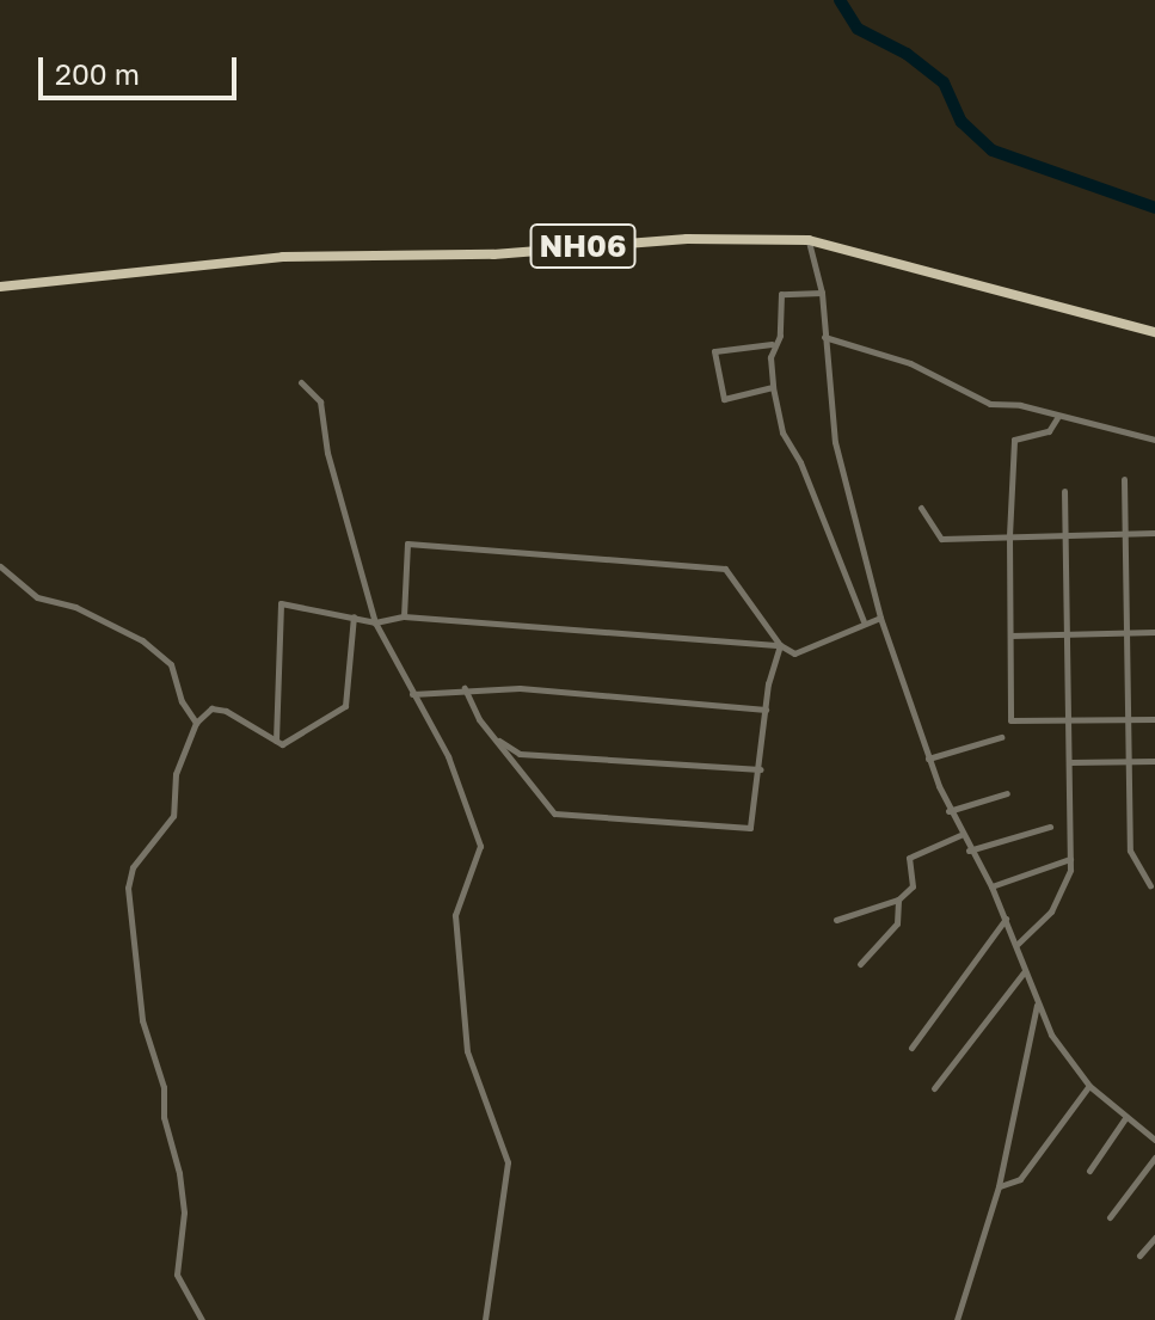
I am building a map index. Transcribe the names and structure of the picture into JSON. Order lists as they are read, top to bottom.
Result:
{
  "streets": {
    "main road": ["NH06"]
  },
  "scale_bar": "200 m"
}
